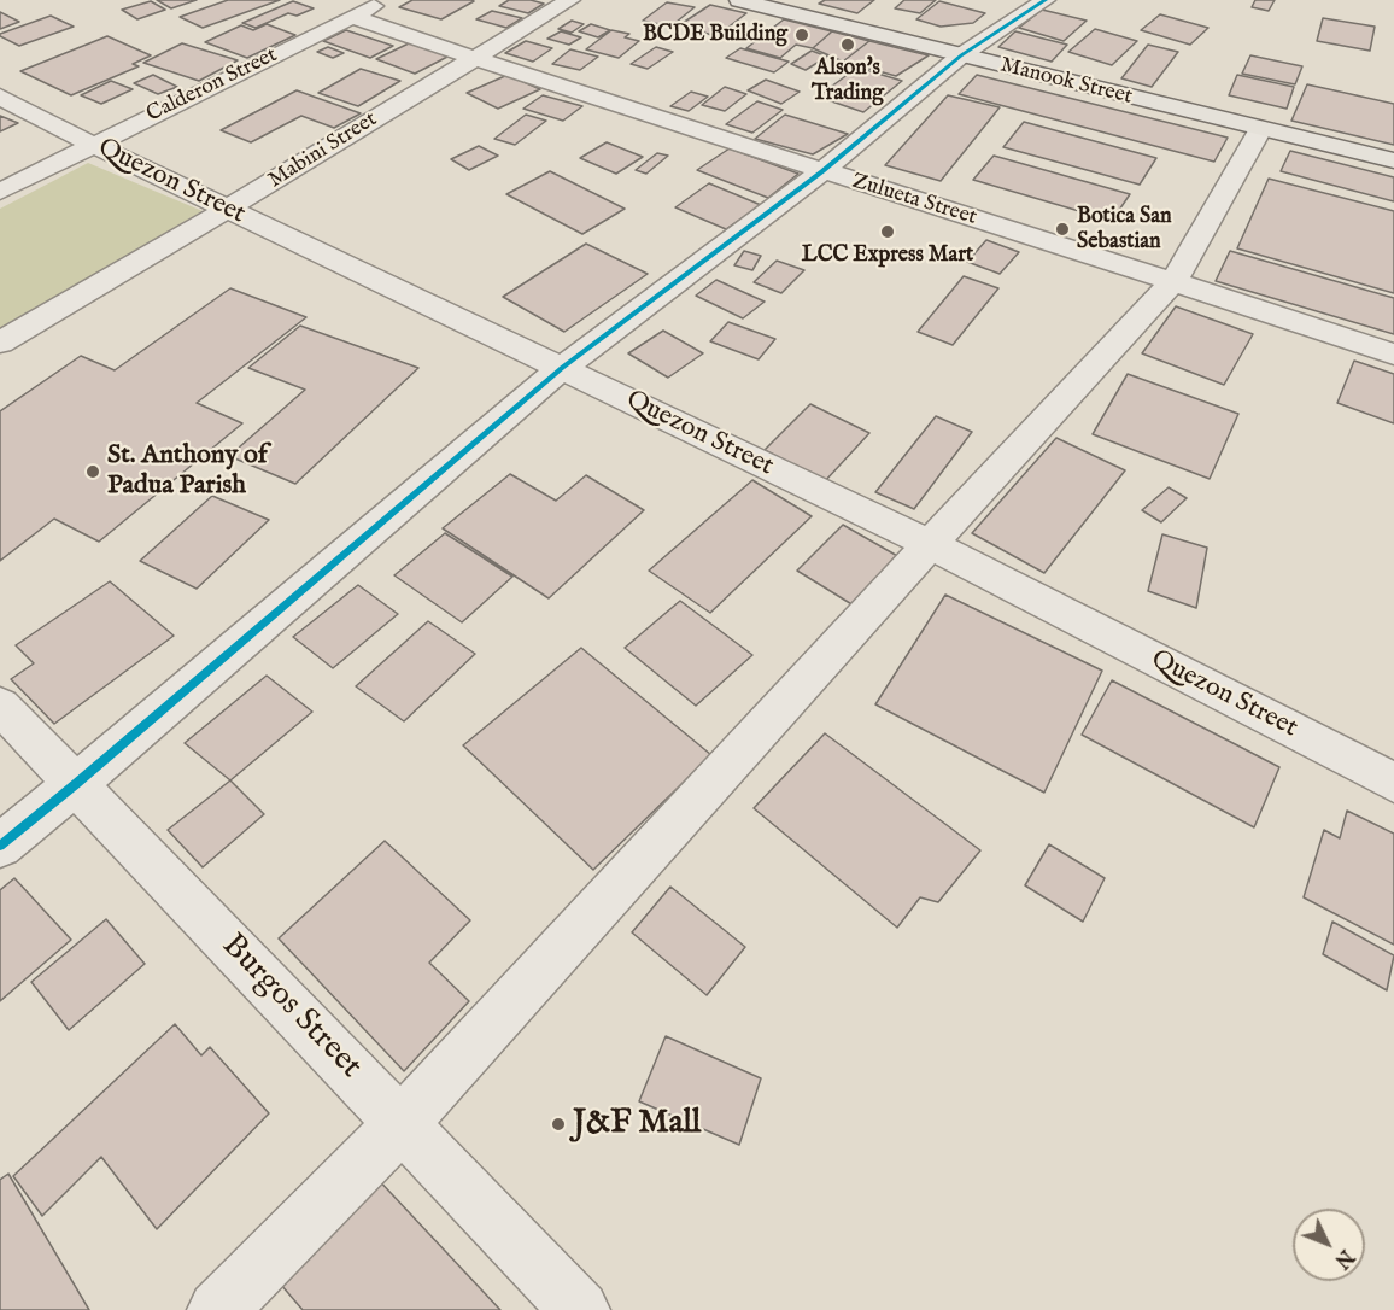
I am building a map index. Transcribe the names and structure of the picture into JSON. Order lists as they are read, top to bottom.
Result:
{
  "streets": {
    "main road": ["Manook Street"],
    "street": [
      "Calderon Street",
      "Mabini Street",
      "Quezon Street",
      "Zulueta Street",
      "Burgos Street"
    ]
  },
  "crossings": [
    ["Calderon Street", "Quezon Street"],
    ["Calderon Street", "Zulueta Street"],
    ["Mabini Street", "Quezon Street"],
    ["Mabini Street", "Zulueta Street"]
  ],
  "places": [
    "BCDE Building",
    "Alson's Trading",
    "Botica San Sebastian",
    "LCC Express Mart",
    "St. Anthony of Padua Parish",
    "J&F Mall"
  ],
  "north": "bottom right"
}
